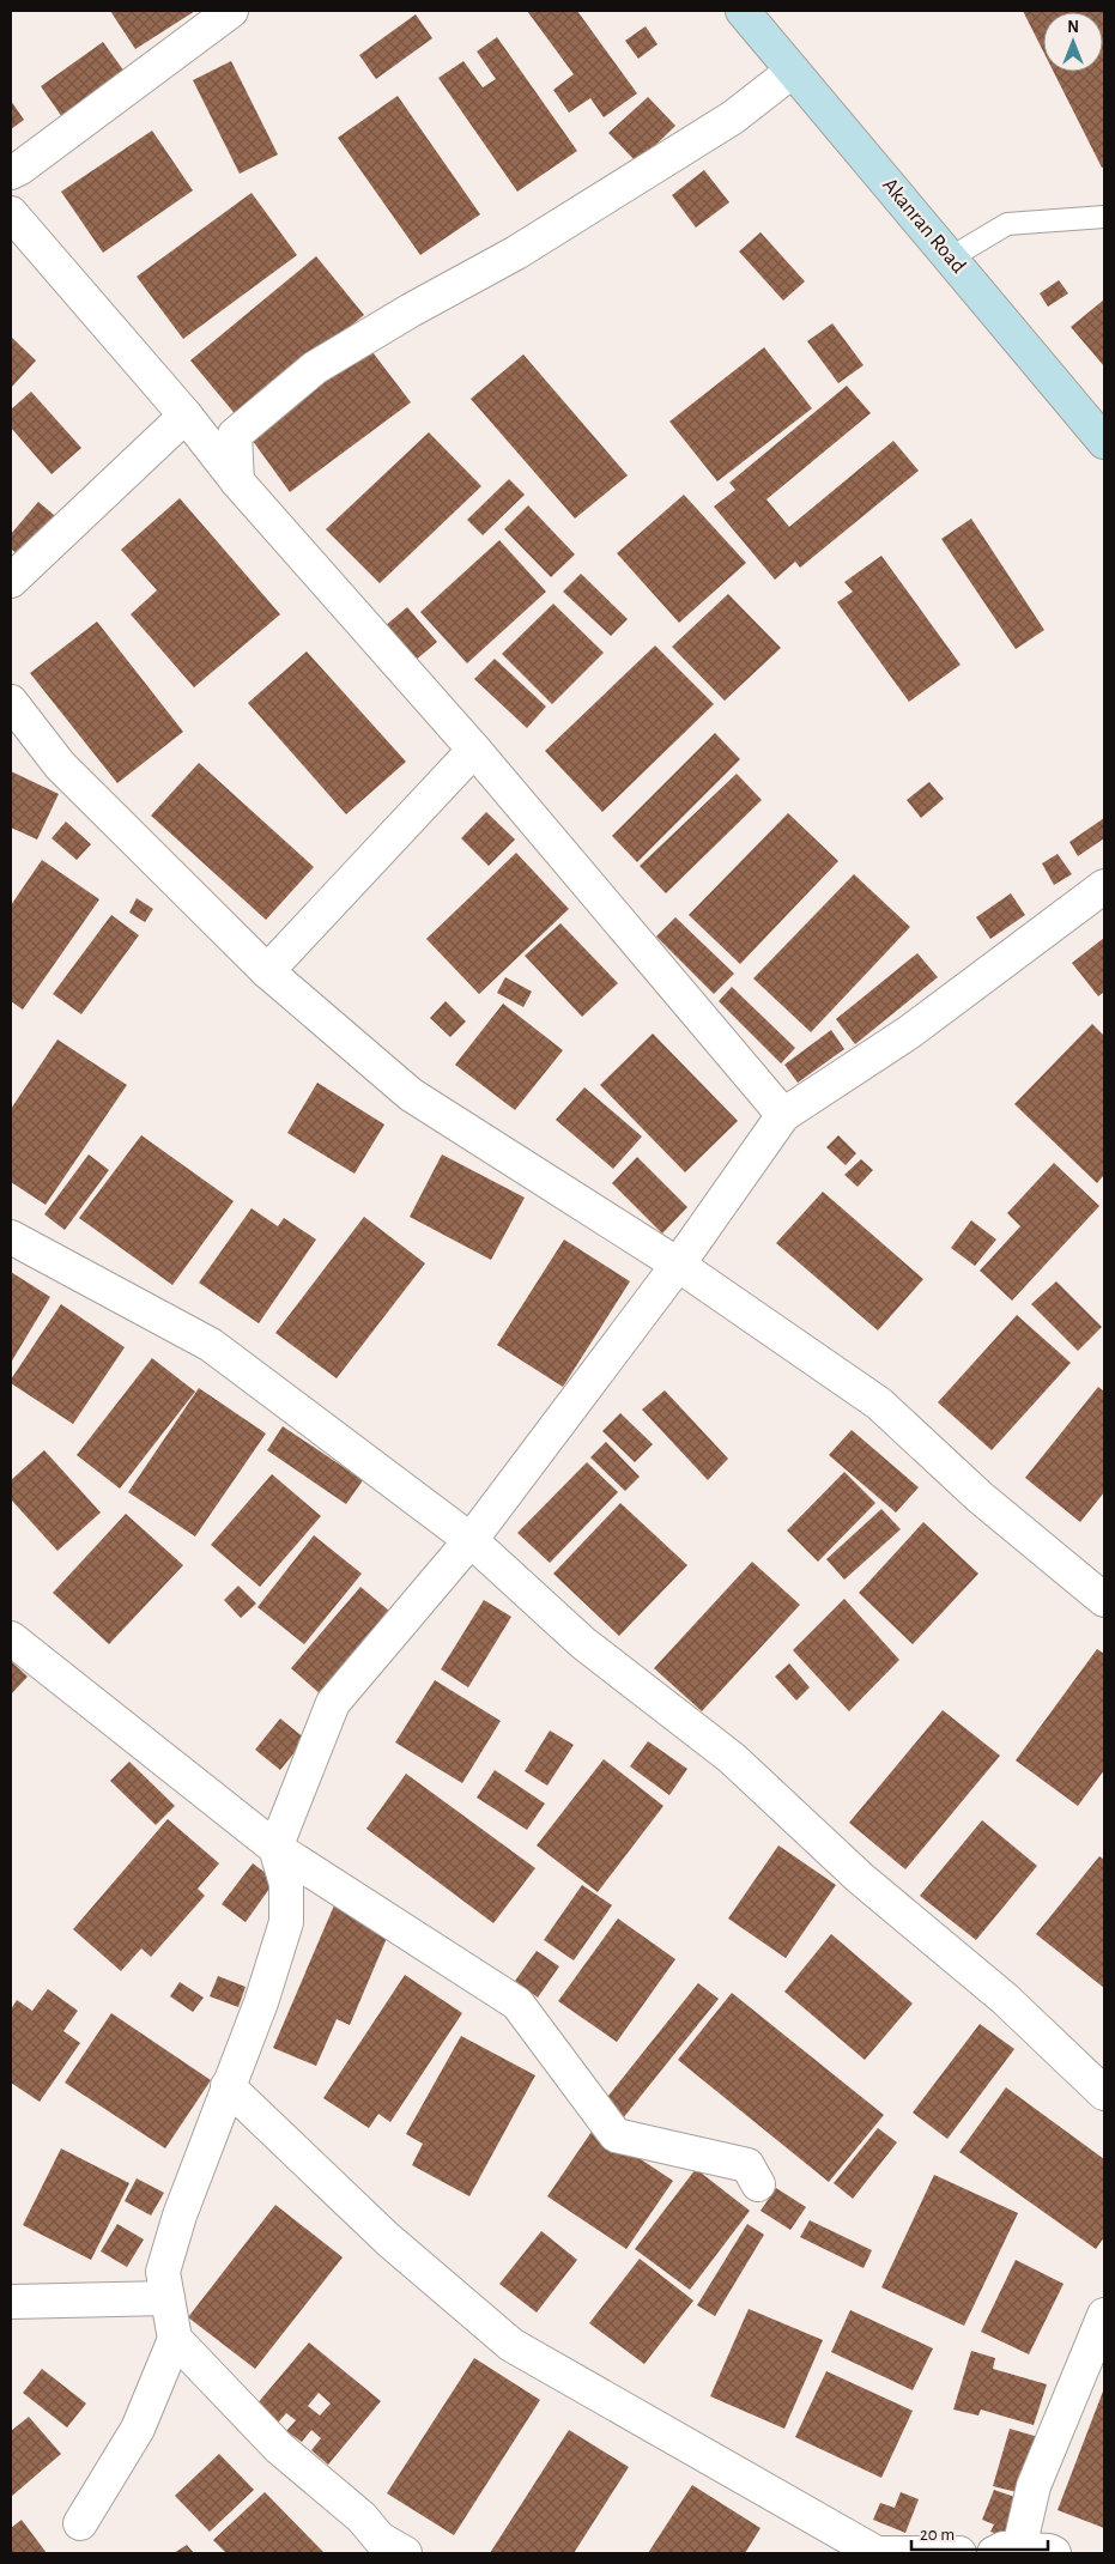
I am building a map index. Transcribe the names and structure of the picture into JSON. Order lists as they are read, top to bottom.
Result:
{
  "streets": {
    "main road": ["Akanran Road"]
  },
  "scale_bar": "20 m",
  "north": "top"
}
